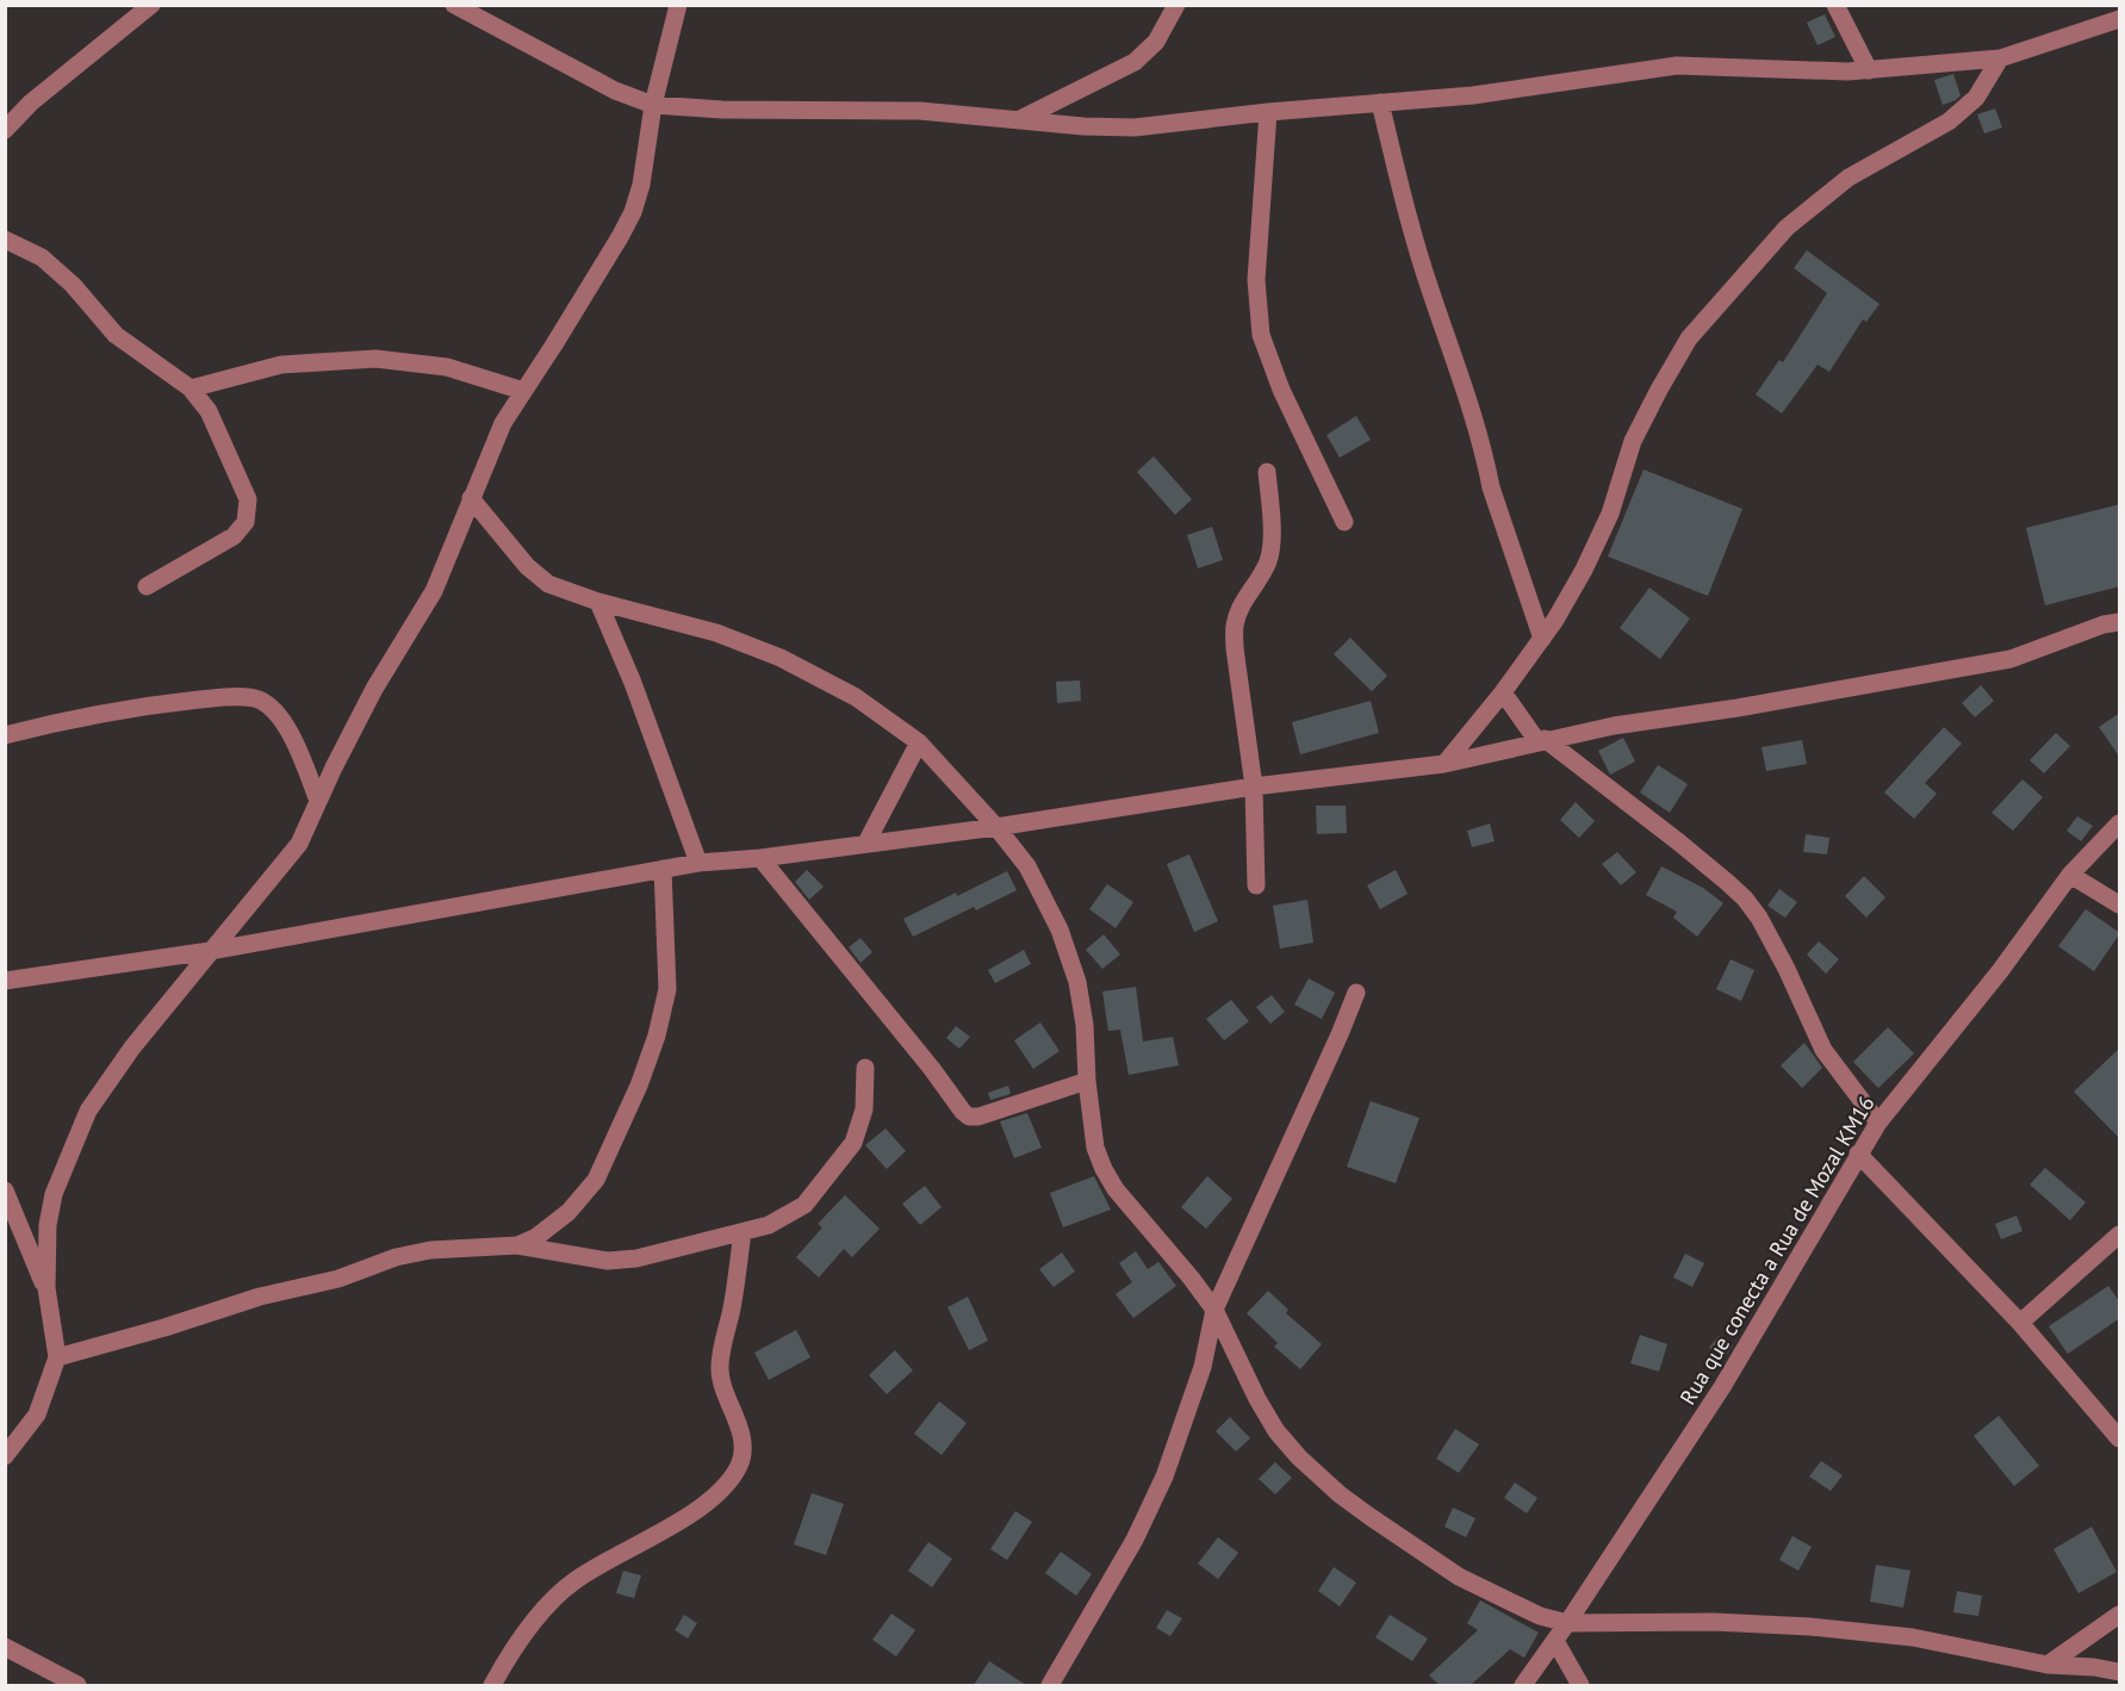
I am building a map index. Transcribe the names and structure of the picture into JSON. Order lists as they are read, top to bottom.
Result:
{
  "streets": {
    "street": ["Rua que conecta a Rua de Mozal KM16"]
  }
}
